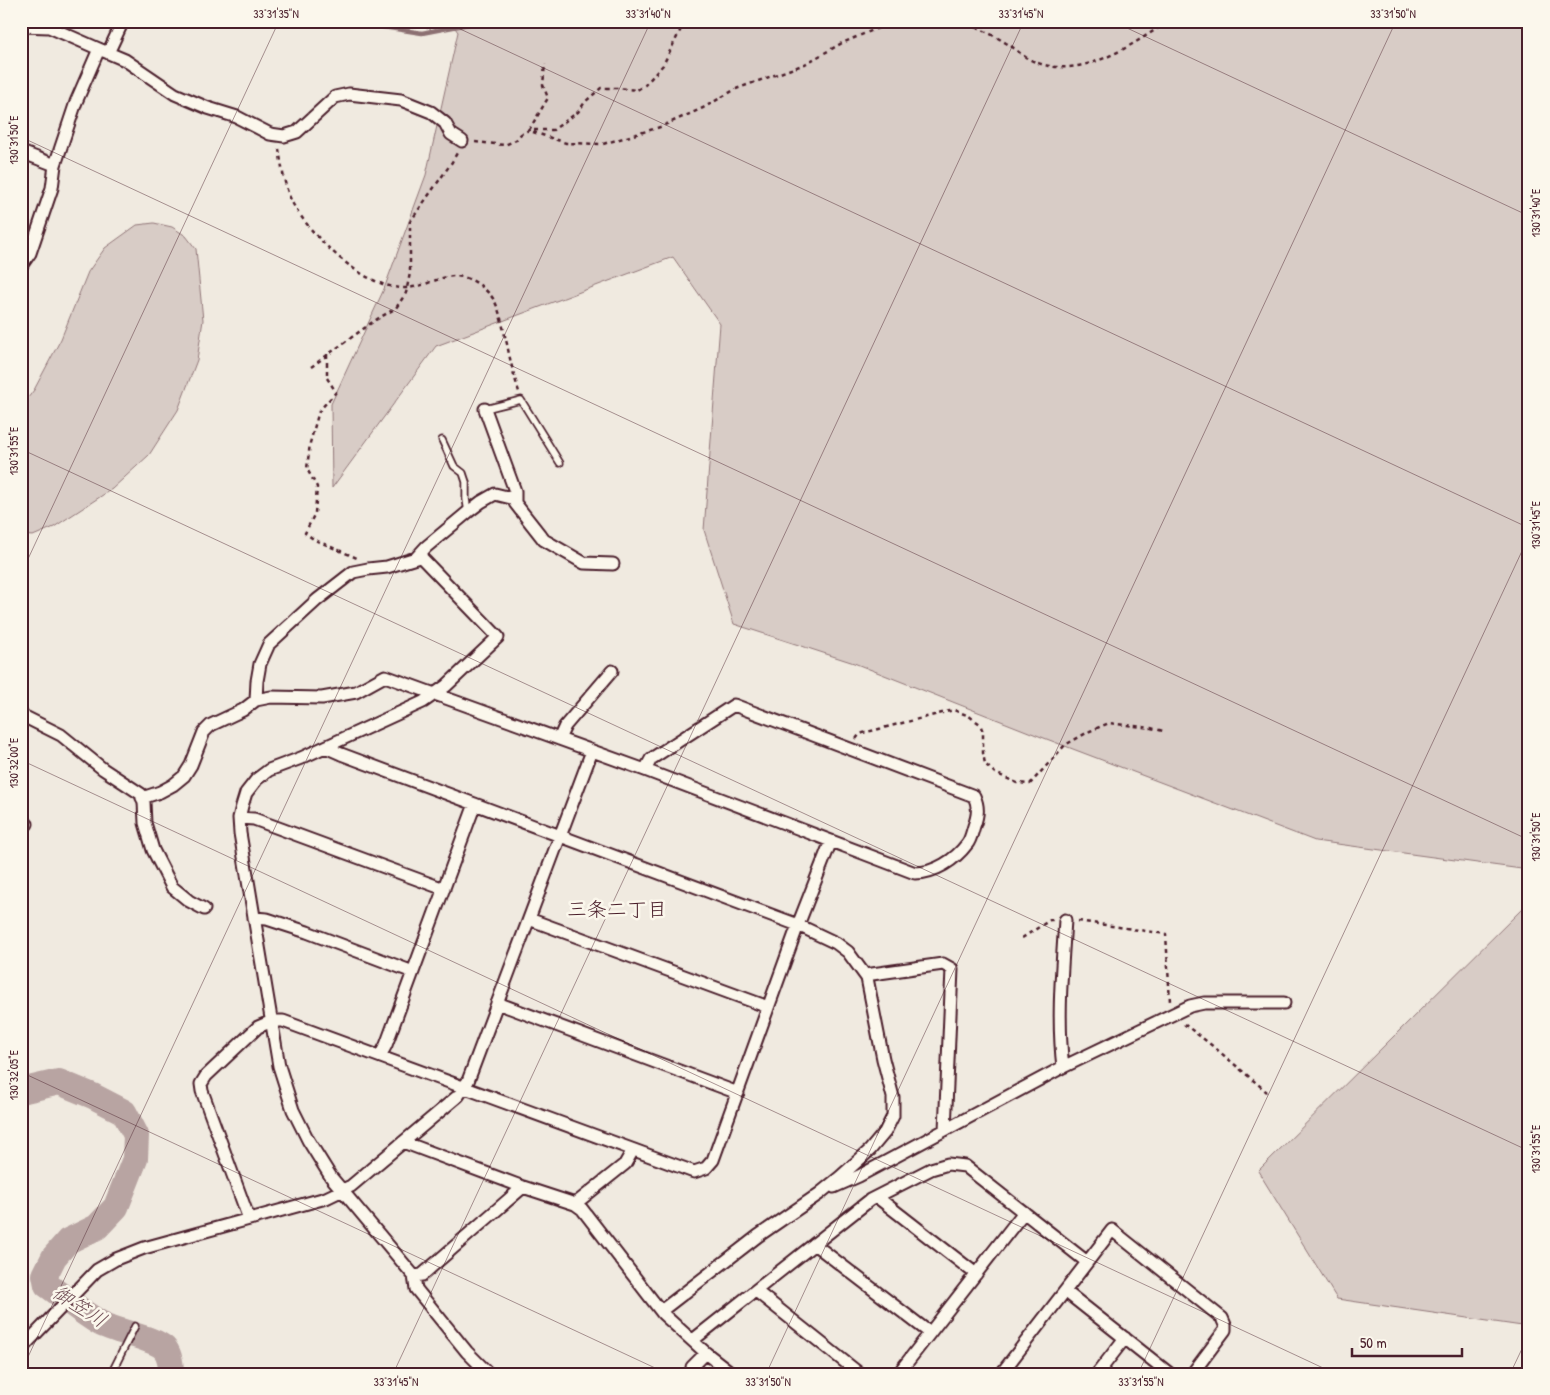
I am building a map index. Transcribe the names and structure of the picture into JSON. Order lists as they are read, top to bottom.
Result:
{
  "districts": ["三条二丁目"],
  "water": ["御笠川"],
  "scale_bar": "50 m",
  "coordinates": [
    "33°31'35\"N",
    "33°31'40\"N",
    "33°31'45\"N",
    "33°31'50\"N",
    "130°31'50\"E",
    "130°31'40\"E",
    "130°31'55\"E",
    "130°31'45\"E",
    "130°32'00\"E",
    "130°32'05\"E",
    "33°31'55\"N"
  ]
}
